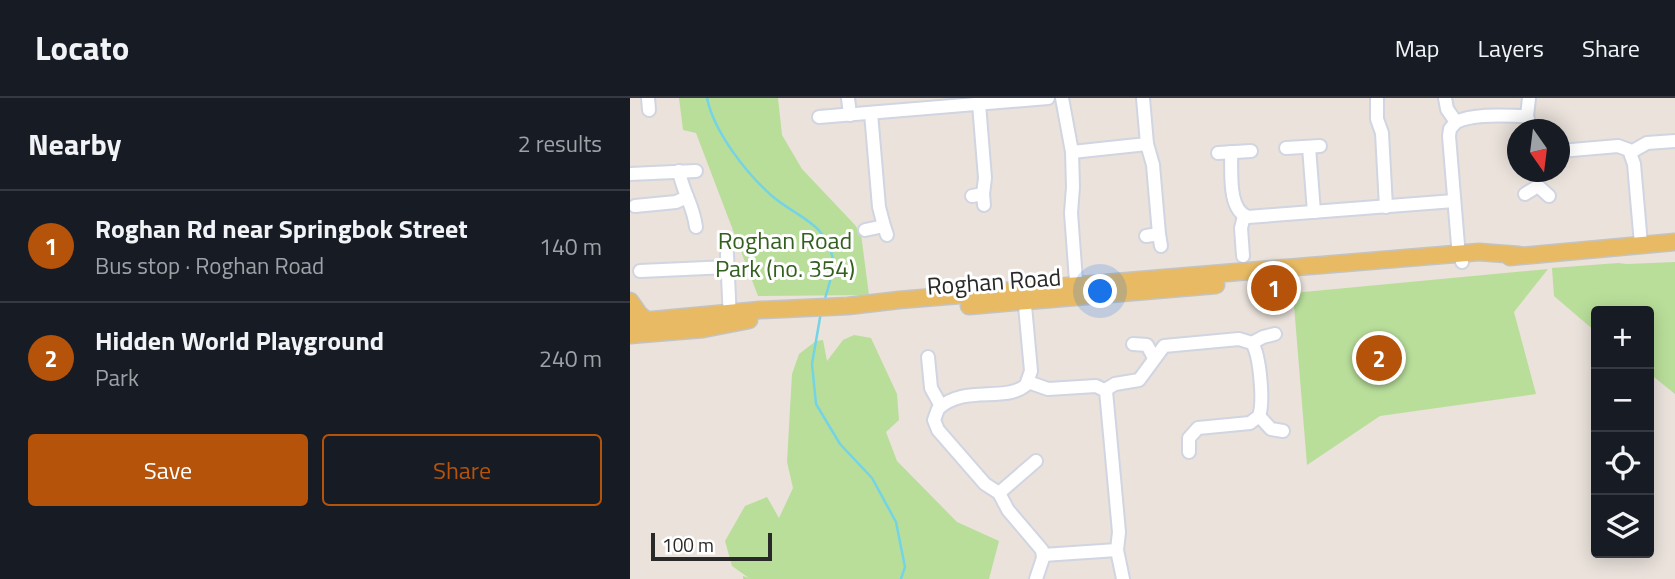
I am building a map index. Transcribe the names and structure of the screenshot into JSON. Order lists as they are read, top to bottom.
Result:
{
  "streets": {
    "main road": ["Roghan Road"]
  },
  "parks": ["Roghan Road Park (no. 354)"],
  "scale_bar": "100 m",
  "north": "bottom",
  "page": {
    "header": "Locato",
    "nav": ["Map", "Layers", "Share"],
    "heading": ["Nearby", "2 results"],
    "list": [
      {
        "mark": "1",
        "name": "Roghan Rd near Springbok Street",
        "note": "Bus stop · Roghan Road",
        "value": "140 m"
      },
      {
        "mark": "2",
        "name": "Hidden World Playground",
        "note": "Park",
        "value": "240 m"
      }
    ],
    "pins": ["1", "2"],
    "map_buttons": ["+", "−"],
    "buttons": ["Save", "Share"],
    "scale": "100 m"
  }
}
